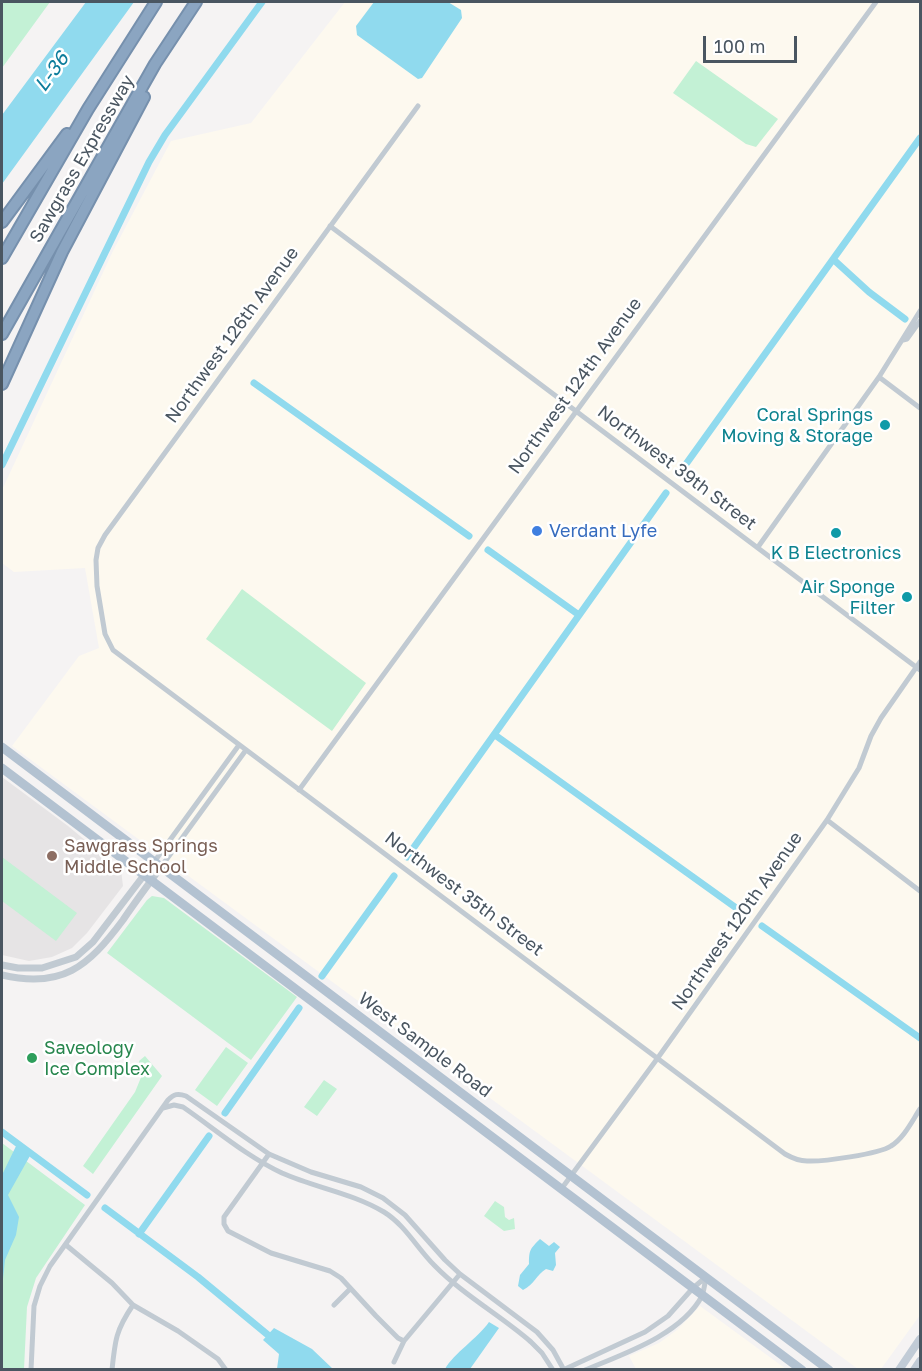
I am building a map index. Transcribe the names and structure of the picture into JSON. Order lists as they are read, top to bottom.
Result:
{
  "streets": {
    "highway": ["Sawgrass Expressway"],
    "main road": ["West Sample Road"],
    "street": [
      "Northwest 126th Avenue",
      "Northwest 124th Avenue",
      "Northwest 39th Street",
      "Northwest 35th Street",
      "Northwest 120th Avenue"
    ]
  },
  "crossings": [
    ["Northwest 126th Avenue", "Northwest 39th Street"],
    ["Northwest 126th Avenue", "Northwest 35th Street"],
    ["Northwest 124th Avenue", "Northwest 39th Street"],
    ["Northwest 124th Avenue", "Northwest 35th Street"],
    ["Northwest 39th Street", "Northwest 120th Avenue"],
    ["Northwest 35th Street", "Northwest 120th Avenue"],
    ["Northwest 120th Avenue", "West Sample Road"]
  ],
  "water": ["L-36"],
  "places": [
    "Coral Springs Moving & Storage",
    "Verdant Lyfe",
    "K B Electronics",
    "Air Sponge Filter",
    "Sawgrass Springs Middle School",
    "Saveology Ice Complex"
  ],
  "scale_bar": "100 m"
}
